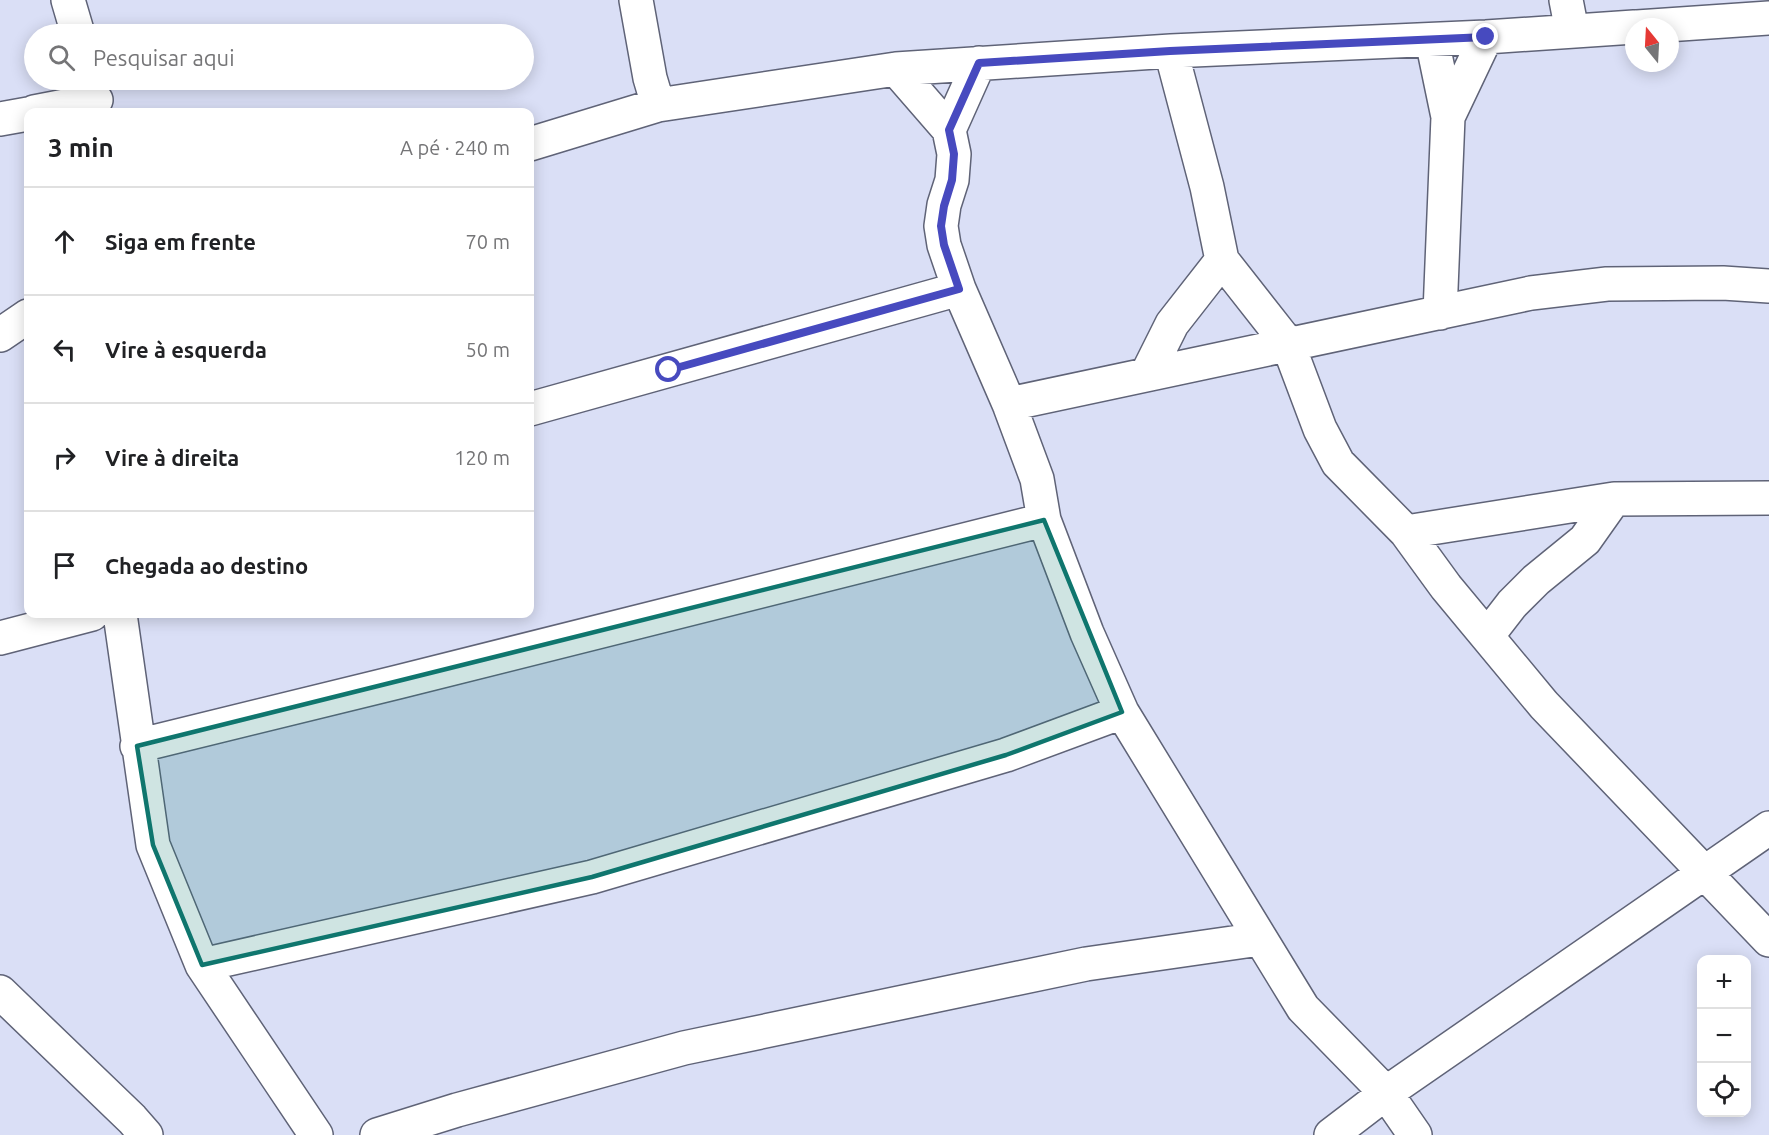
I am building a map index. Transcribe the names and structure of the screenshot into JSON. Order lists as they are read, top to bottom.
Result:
{
  "north": "top",
  "page": {
    "search": "Pesquisar aqui",
    "heading": ["3 min", "A pé · 240 m"],
    "list": [
      ["Siga em frente", "70 m"],
      ["Vire à esquerda", "50 m"],
      ["Vire à direita", "120 m"],
      "Chegada ao destino"
    ],
    "map_buttons": ["+", "−"]
  }
}
